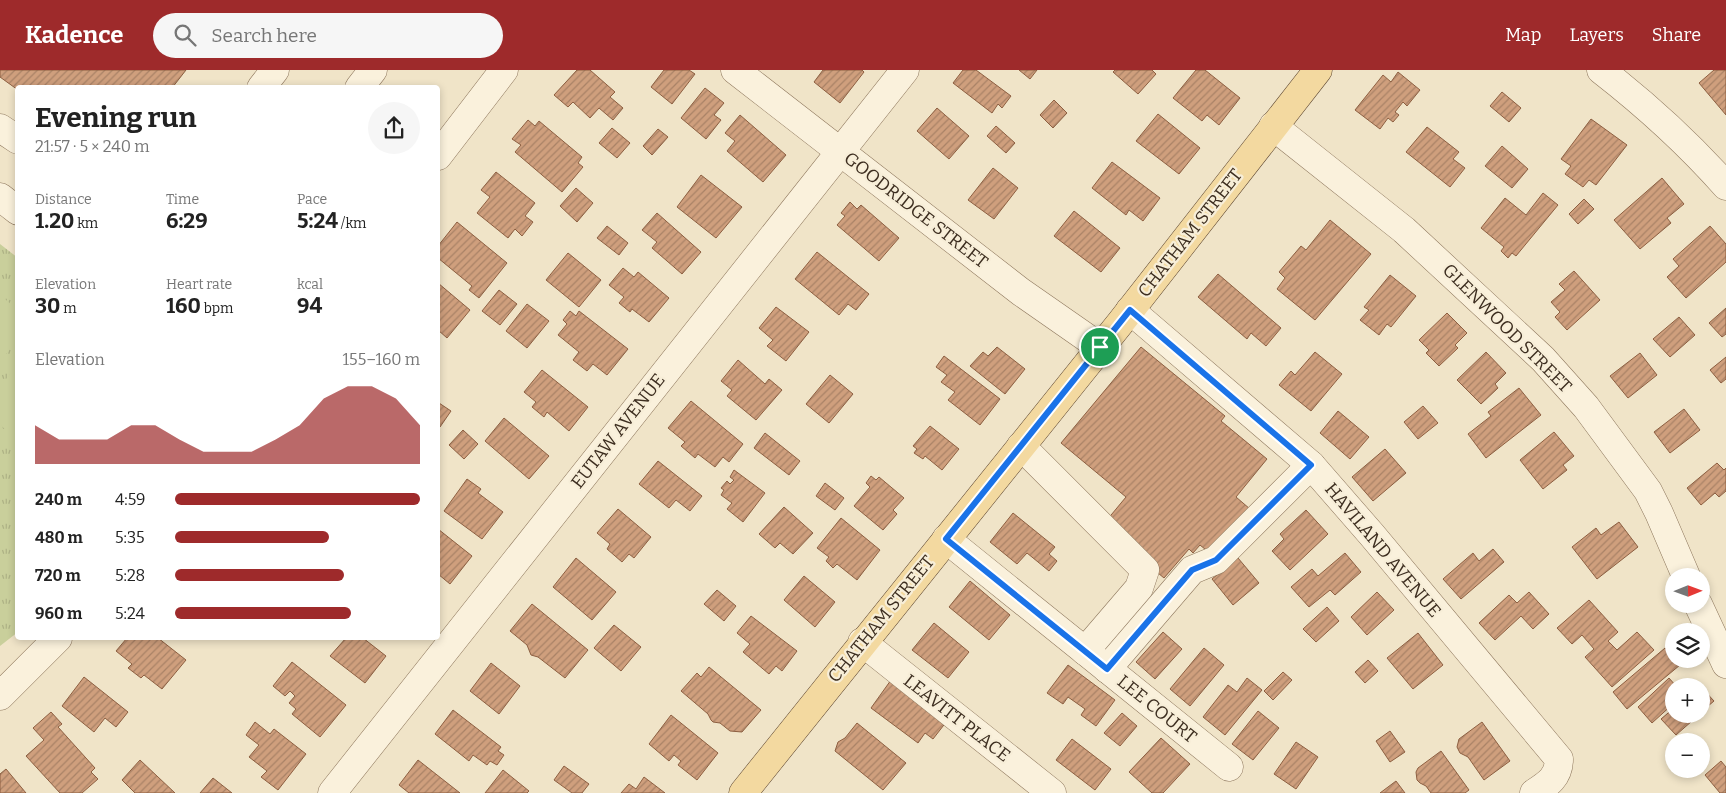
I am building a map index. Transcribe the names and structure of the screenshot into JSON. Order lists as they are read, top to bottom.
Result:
{
  "streets": {
    "main road": ["CHATHAM STREET"],
    "street": [
      "GOODRIDGE STREET",
      "GLENWOOD STREET",
      "EUTAW AVENUE",
      "HAVILAND AVENUE",
      "LEE COURT",
      "LEAVITT PLACE"
    ]
  },
  "crossings": [
    ["GOODRIDGE STREET", "CHATHAM STREET"],
    ["GOODRIDGE STREET", "EUTAW AVENUE"],
    ["CHATHAM STREET", "GLENWOOD STREET"],
    ["CHATHAM STREET", "HAVILAND AVENUE"],
    ["CHATHAM STREET", "LEE COURT"],
    ["CHATHAM STREET", "LEAVITT PLACE"]
  ],
  "north": "right",
  "page": {
    "header": "Kadence",
    "search": "Search here",
    "nav": ["Map", "Layers", "Share"],
    "heading": ["Evening run", "21:57 · 5 × 240 m"],
    "stats": [
      ["Distance", "1.20 km"],
      ["Time", "6:29"],
      ["Pace", "5:24 /km"],
      ["Elevation", "30 m"],
      ["Heart rate", "160 bpm"],
      ["kcal", "94"]
    ],
    "chart": ["Elevation", "155–160 m"],
    "list": [
      {
        "name": "240 m",
        "note": "4:59"
      },
      {
        "name": "480 m",
        "note": "5:35"
      },
      {
        "name": "720 m",
        "note": "5:28"
      },
      {
        "name": "960 m",
        "note": "5:24"
      }
    ],
    "map_buttons": ["+", "−"]
  }
}
